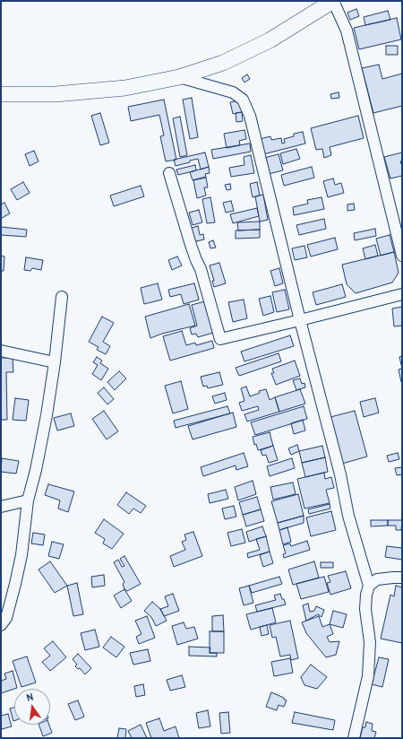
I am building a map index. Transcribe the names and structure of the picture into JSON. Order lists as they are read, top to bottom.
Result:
{
  "north": "top"
}
